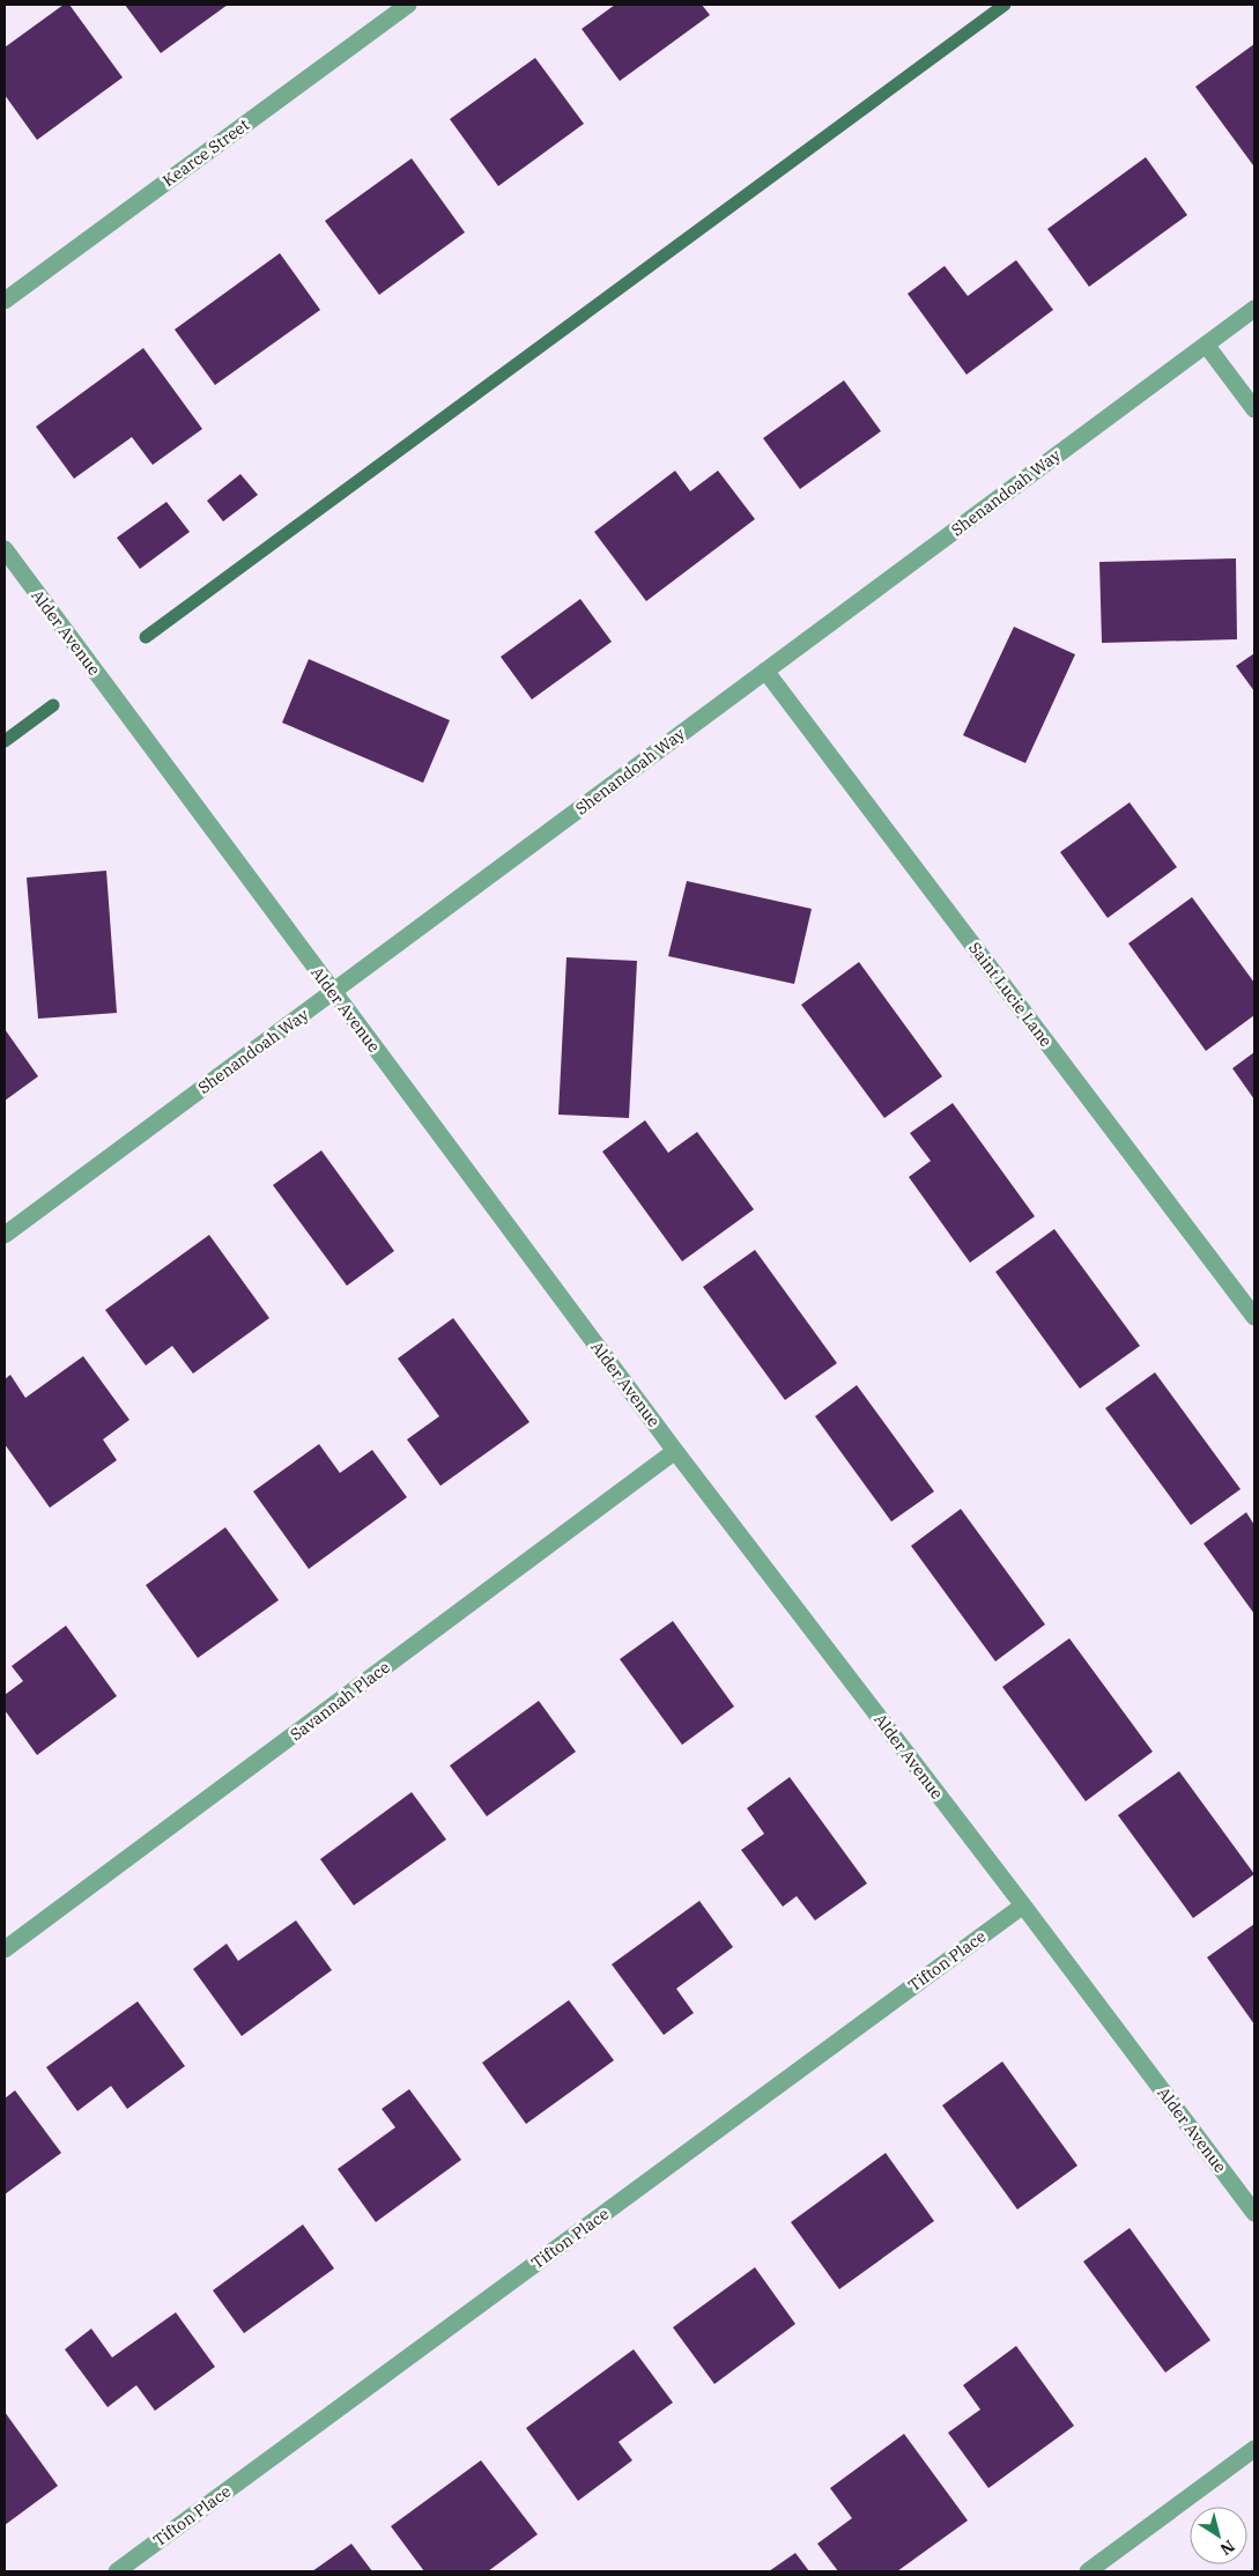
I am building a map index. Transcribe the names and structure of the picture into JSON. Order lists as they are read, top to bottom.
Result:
{
  "streets": {
    "street": [
      "Kearce Street",
      "Shenandoah Way",
      "Alder Avenue",
      "Saint Lucie Lane",
      "Savannah Place",
      "Tifton Place"
    ]
  },
  "crossings": [
    ["Shenandoah Way", "Alder Avenue"],
    ["Shenandoah Way", "Saint Lucie Lane"],
    ["Alder Avenue", "Savannah Place"],
    ["Alder Avenue", "Tifton Place"]
  ],
  "north": "bottom right"
}
